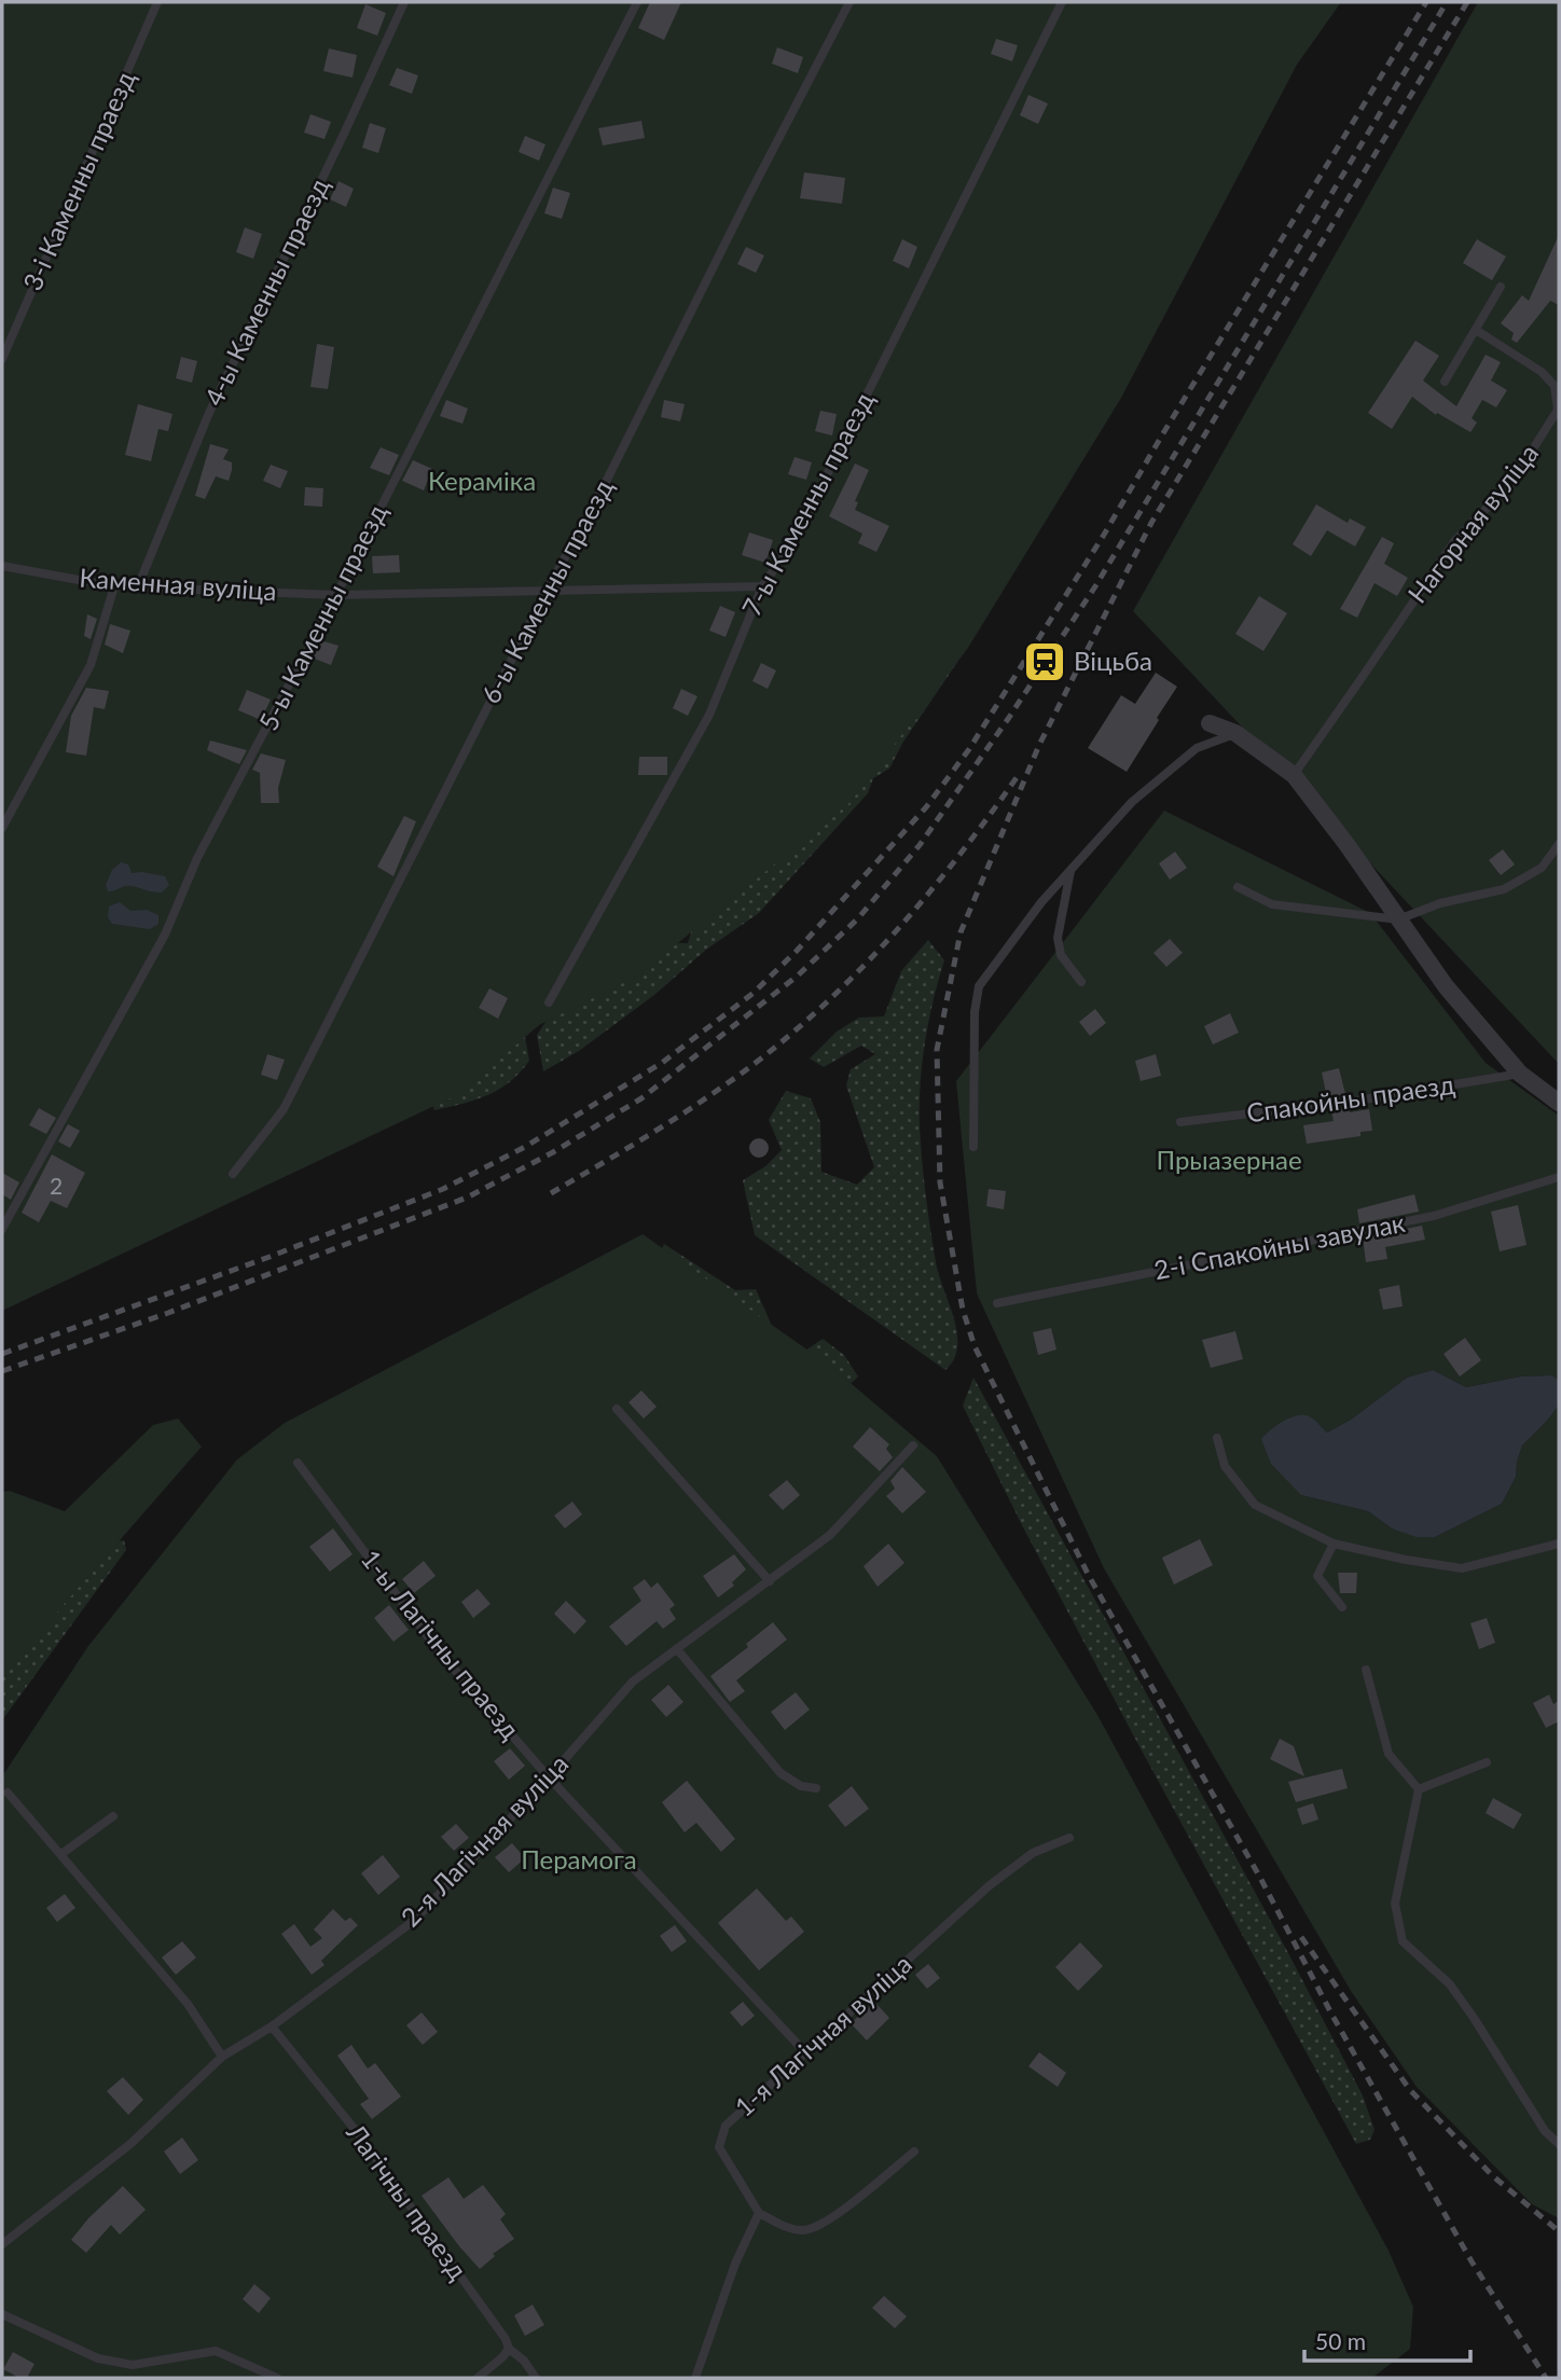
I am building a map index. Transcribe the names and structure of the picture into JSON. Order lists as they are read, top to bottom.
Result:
{
  "streets": {
    "lane": [
      "3-і Каменны праезд",
      "4-ы Каменны праезд",
      "7-ы Каменны праезд",
      "Нагорная вуліца",
      "Каменная вуліца",
      "6-ы Каменны праезд",
      "5-ы Каменны праезд",
      "Спакойны праезд",
      "2-і Спакойны завулак",
      "1-ы Лагічны праезд",
      "2-я Лагічная вуліца",
      "1-я Лагічная вуліца",
      "Лагічны праезд"
    ]
  },
  "crossings": [
    ["4-ы Каменны праезд", "Каменная вуліца"],
    ["7-ы Каменны праезд", "Каменная вуліца"],
    ["Каменная вуліца", "6-ы Каменны праезд"],
    ["Каменная вуліца", "5-ы Каменны праезд"],
    ["1-ы Лагічны праезд", "2-я Лагічная вуліца"],
    ["1-ы Лагічны праезд", "1-я Лагічная вуліца"],
    ["2-я Лагічная вуліца", "Лагічны праезд"]
  ],
  "parks": ["Кераміка", "Прыазернае", "Перамога"],
  "places": {
    "station": ["Віцьба"]
  },
  "house_numbers": ["2"],
  "scale_bar": "50 m"
}
